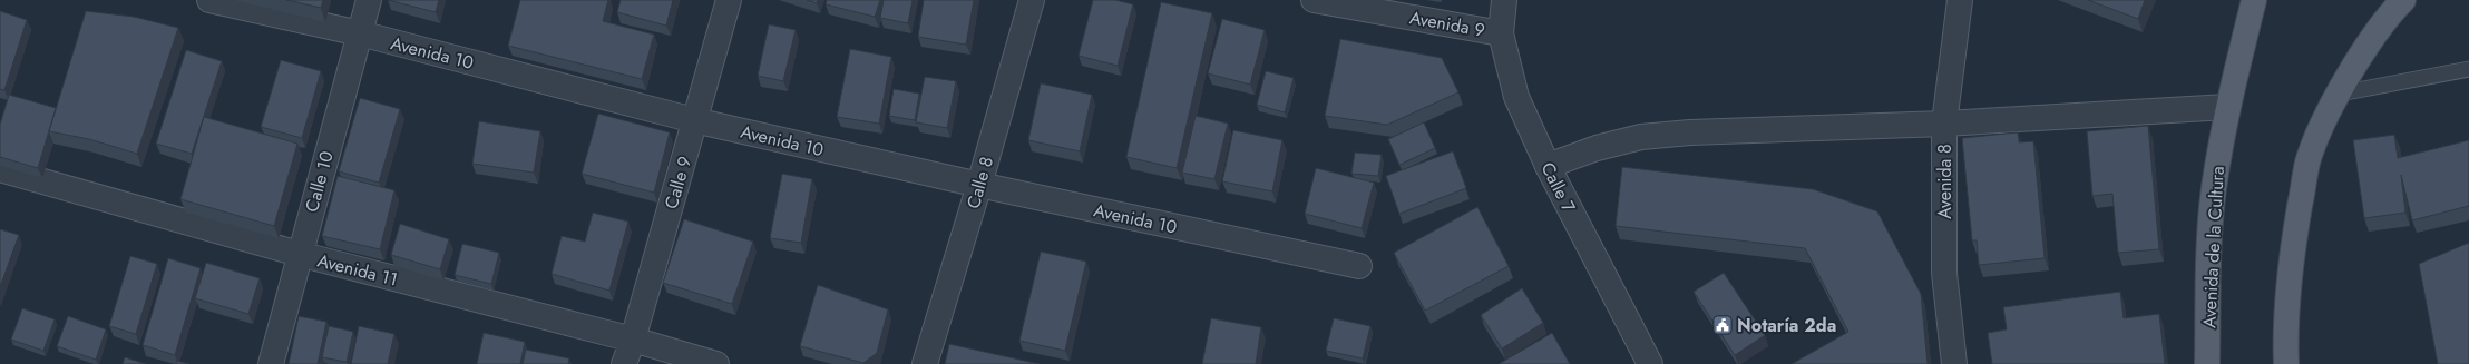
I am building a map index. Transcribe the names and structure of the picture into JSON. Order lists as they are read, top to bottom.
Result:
{
  "streets": {
    "main road": ["Avenida de la Cultura"],
    "street": [
      "Avenida 9",
      "Avenida 10",
      "Calle 10",
      "Avenida 8",
      "Calle 9",
      "Calle 8",
      "Calle 7",
      "Avenida 11"
    ]
  },
  "crossings": [
    ["Avenida 9", "Calle 7"],
    ["Avenida 10", "Calle 10"],
    ["Avenida 10", "Calle 9"],
    ["Avenida 10", "Calle 8"],
    ["Calle 10", "Avenida 11"],
    ["Calle 9", "Avenida 11"]
  ],
  "places": {
    "public building": ["Notaría 2da"]
  }
}
